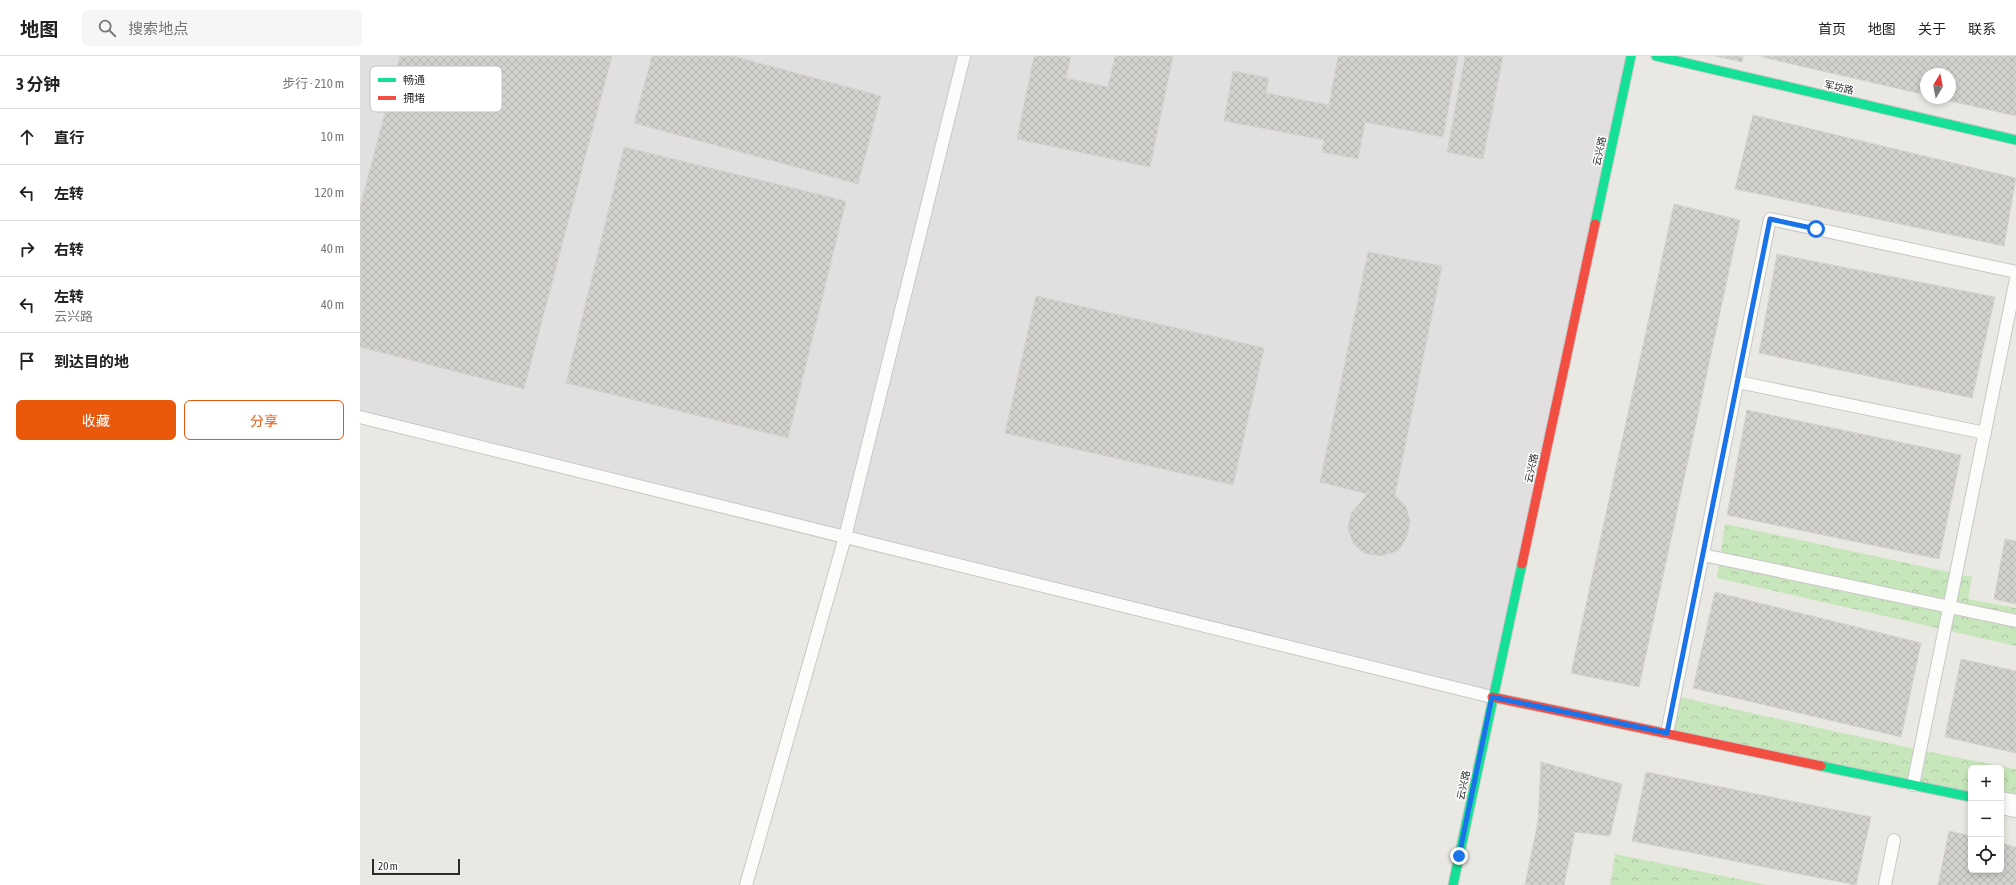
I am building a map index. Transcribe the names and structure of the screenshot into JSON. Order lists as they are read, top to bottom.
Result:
{
  "streets": {
    "street": ["军坊路", "云兴路"]
  },
  "legend": ["畅通", "拥堵"],
  "scale_bar": "20 m",
  "north": "top",
  "page": {
    "header": "地图",
    "search": "搜索地点",
    "nav": [
      "首页",
      "地图",
      "关于",
      "联系"
    ],
    "heading": ["3 分钟", "步行 · 210 m"],
    "list": [
      ["直行", "10 m"],
      ["左转", "120 m"],
      ["右转", "40 m"],
      ["左转", "云兴路", "40 m"],
      "到达目的地"
    ],
    "buttons": ["收藏", "分享"],
    "map_buttons": ["+", "−"],
    "scale": "20 m"
  }
}
